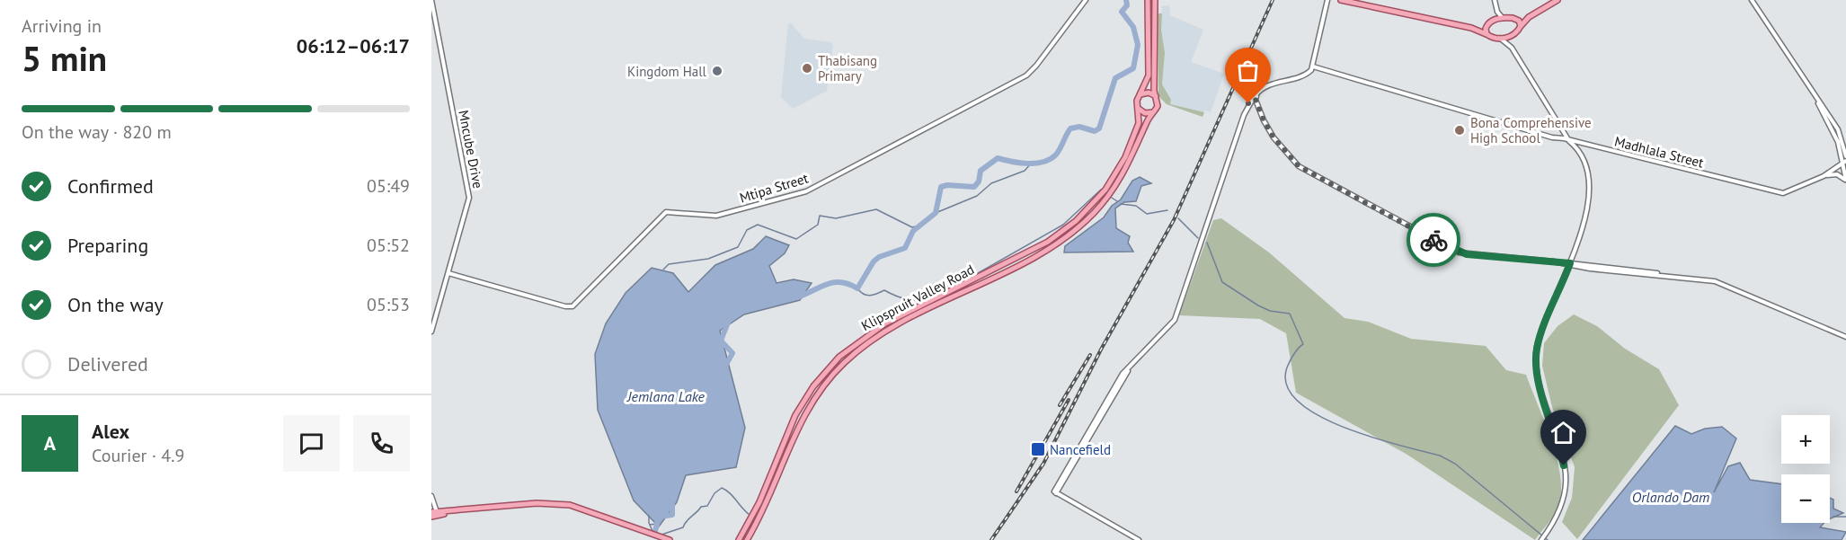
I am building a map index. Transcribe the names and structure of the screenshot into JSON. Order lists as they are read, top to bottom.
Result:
{
  "streets": {
    "main road": ["Klipspruit Valley Road"],
    "street": ["Mncube Drive", "Madhlala Street", "Mtipa Street"]
  },
  "crossings": [
    ["Mncube Drive", "Mtipa Street"]
  ],
  "water": ["Jemlana Lake", "Orlando Dam"],
  "places": {
    "other": ["Thabisang Primary", "Kingdom Hall", "Bona Comprehensive High School"],
    "transit": ["Nancefield"]
  },
  "page": {
    "heading": ["5 min", "Arriving in", "06:12–06:17"],
    "panel": ["Alex", "Courier · 4.9"],
    "bar": "On the way · 820 m",
    "list": [
      ["Confirmed", "05:49"],
      ["Preparing", "05:52"],
      ["On the way", "05:53"],
      "Delivered"
    ],
    "round": "A",
    "map_buttons": ["+", "−"]
  }
}
